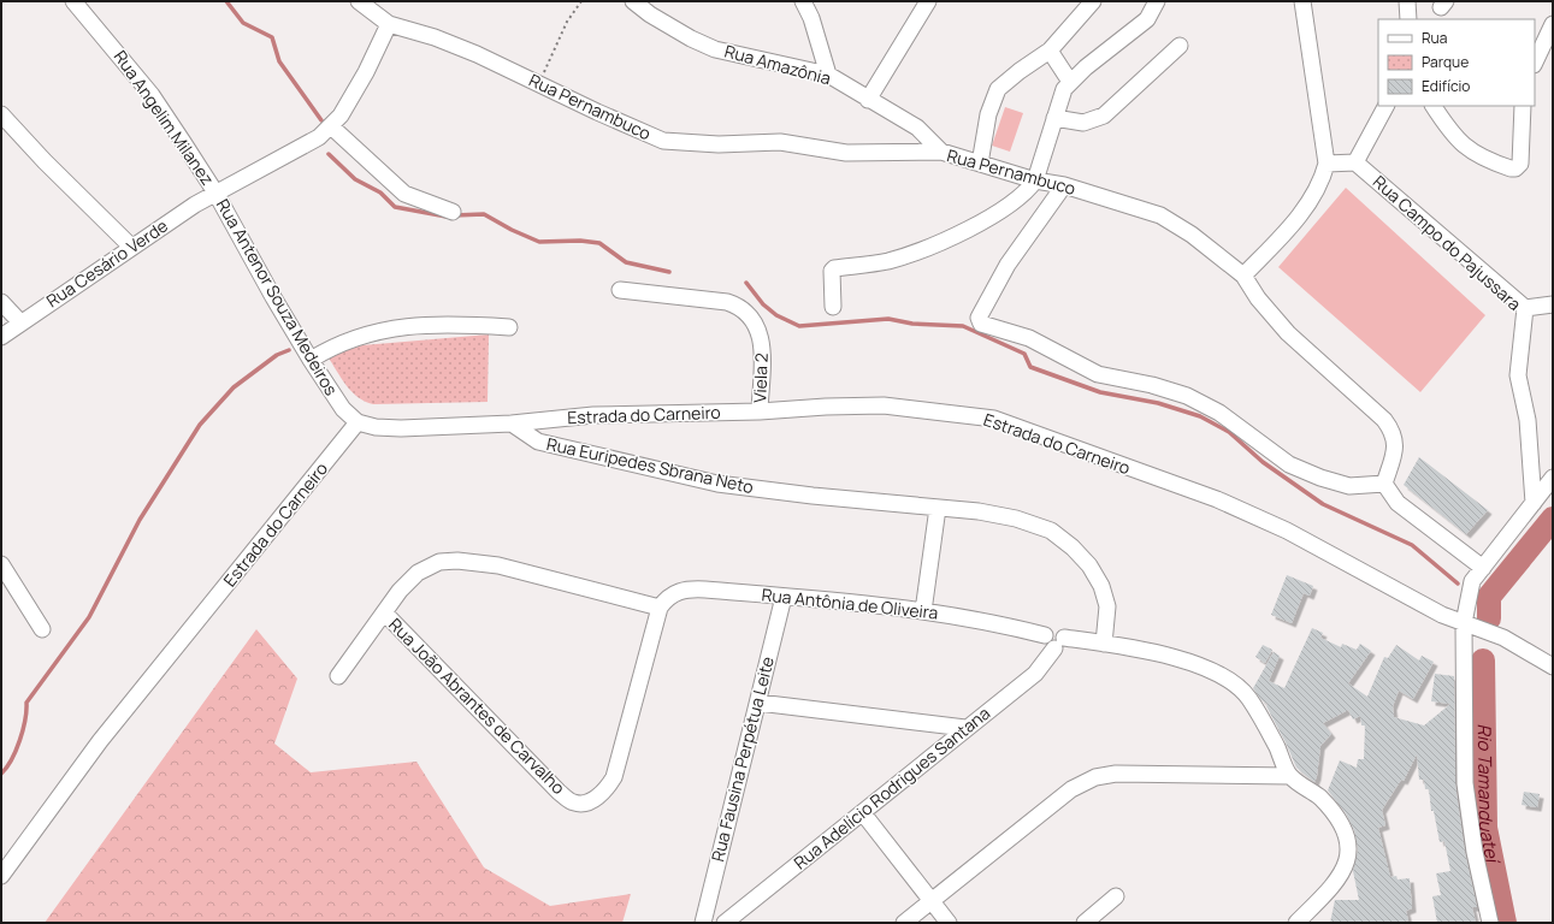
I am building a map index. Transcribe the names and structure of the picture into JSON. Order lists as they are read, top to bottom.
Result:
{
  "streets": {
    "street": [
      "Rua Amazônia",
      "Rua Pernambuco",
      "Rua Angelim Milanez",
      "Rua Campo do Pajussara",
      "Rua Cesário Verde",
      "Rua Antenor Souza Medeiros",
      "Viela 2",
      "Estrada do Carneiro",
      "Rua Euripedes Sbrana Neto",
      "Rua Antônia de Oliveira",
      "Rua João Abrantes de Carvalho",
      "Rua Fausina Perpétua Leite",
      "Rua Adelício Rodrigues Santana"
    ]
  },
  "crossings": [
    ["Rua Amazônia", "Rua Pernambuco"],
    ["Rua Pernambuco", "Rua Cesário Verde"],
    ["Rua Angelim Milanez", "Rua Cesário Verde"],
    ["Rua Angelim Milanez", "Rua Antenor Souza Medeiros"],
    ["Rua Cesário Verde", "Rua Antenor Souza Medeiros"],
    ["Rua Antenor Souza Medeiros", "Estrada do Carneiro"],
    ["Viela 2", "Estrada do Carneiro"],
    ["Estrada do Carneiro", "Rua Euripedes Sbrana Neto"],
    ["Rua Antônia de Oliveira", "Rua João Abrantes de Carvalho"],
    ["Rua Antônia de Oliveira", "Rua Fausina Perpétua Leite"],
    ["Rua Antônia de Oliveira", "Rua Adelício Rodrigues Santana"]
  ],
  "water": ["Rio Tamanduateí"],
  "legend": ["Rua", "Parque", "Edifício"]
}
